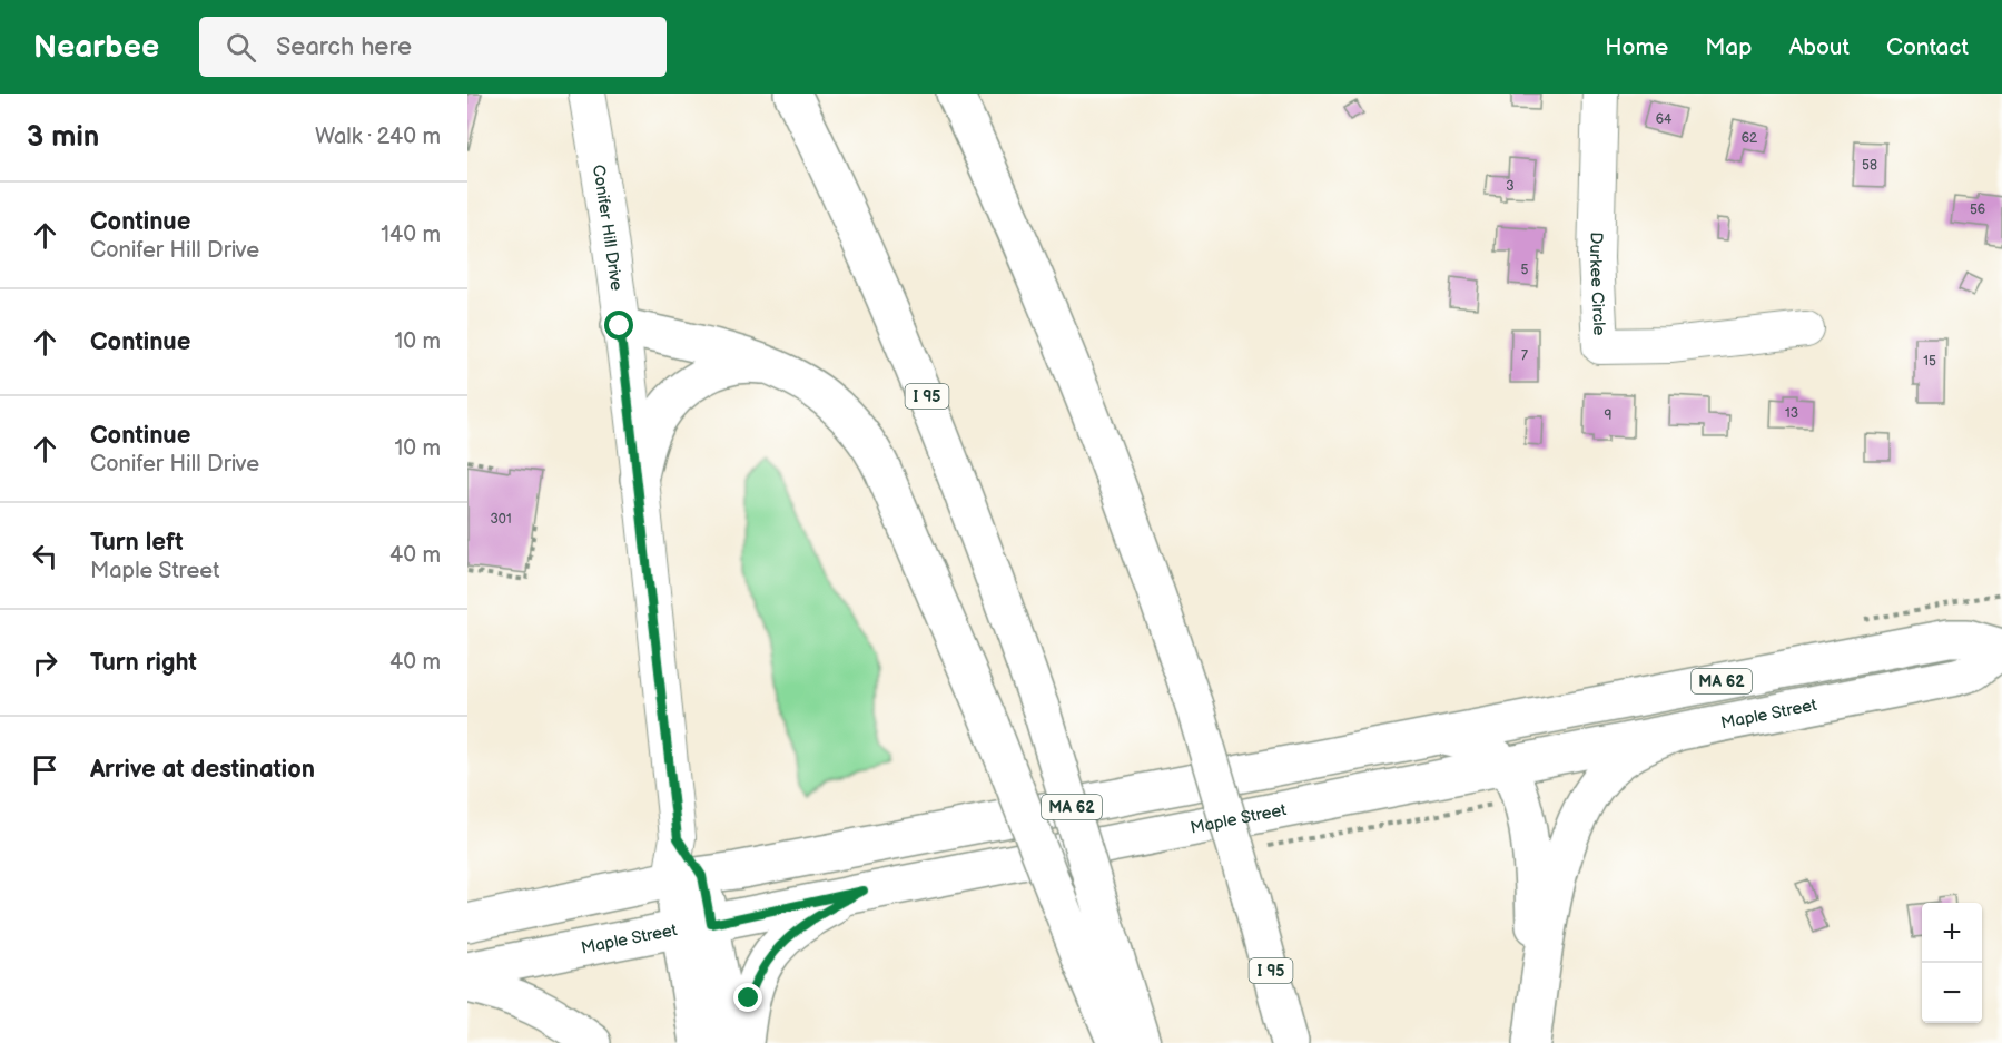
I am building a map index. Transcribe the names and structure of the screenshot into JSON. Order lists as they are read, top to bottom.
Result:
{
  "streets": {
    "main road": ["I 95", "MA 62", "Maple Street"],
    "street": ["Conifer Hill Drive", "Durkee Circle"]
  },
  "crossings": [
    ["Conifer Hill Drive", "Maple Street"]
  ],
  "house_numbers": [
    "64",
    "62",
    "58",
    "3",
    "56",
    "5",
    "7",
    "15",
    "13",
    "9",
    "301"
  ],
  "page": {
    "header": "Nearbee",
    "search": "Search here",
    "nav": [
      "Home",
      "Map",
      "About",
      "Contact"
    ],
    "heading": ["3 min", "Walk · 240 m"],
    "list": [
      ["Continue", "Conifer Hill Drive", "140 m"],
      ["Continue", "10 m"],
      ["Continue", "Conifer Hill Drive", "10 m"],
      ["Turn left", "Maple Street", "40 m"],
      ["Turn right", "40 m"],
      "Arrive at destination"
    ],
    "map_buttons": ["+", "−"]
  }
}
